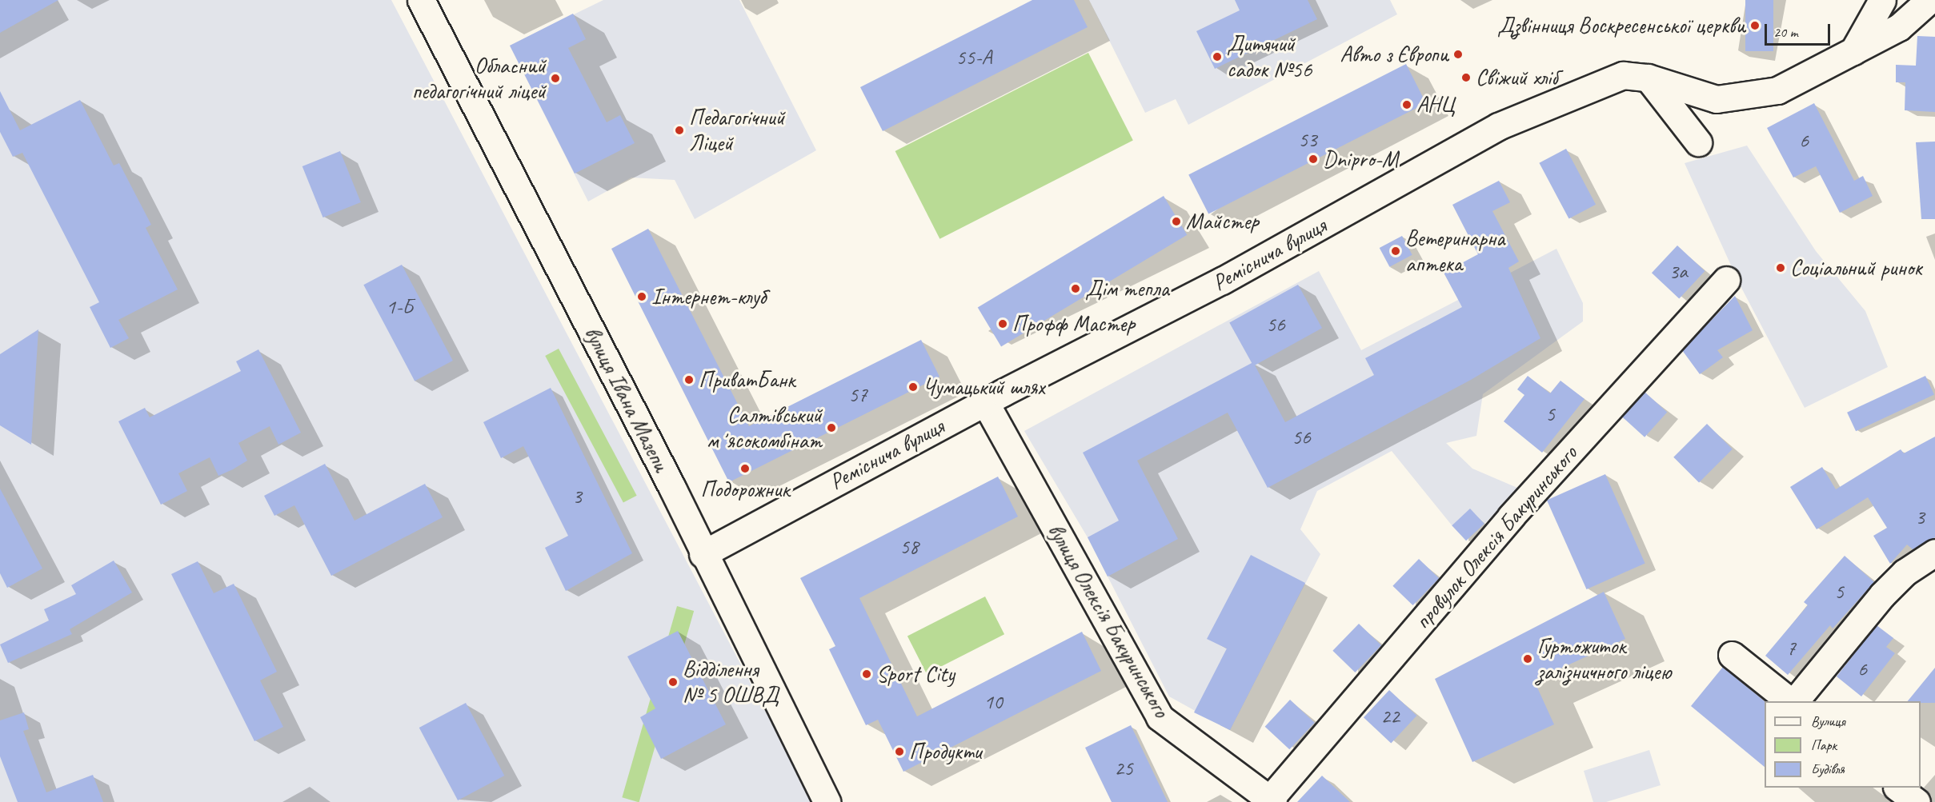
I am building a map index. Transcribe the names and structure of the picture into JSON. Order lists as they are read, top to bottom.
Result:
{
  "streets": {
    "street": [
      "Реміснича вулиця",
      "вулиця Івана Мазепи",
      "провулок Олексія Бакуринського",
      "вулиця Олексія Бакуринського"
    ]
  },
  "crossings": [
    ["Реміснича вулиця", "вулиця Івана Мазепи"],
    ["Реміснича вулиця", "вулиця Олексія Бакуринського"],
    ["провулок Олексія Бакуринського", "вулиця Олексія Бакуринського"]
  ],
  "places": [
    "Дзвінниця Воскресенської церкви",
    "Авто з Європи",
    "Дитячий садок №56",
    "Свіжий хліб",
    "Обласний педагогічний ліцей",
    "АНЦ",
    "Педагогічний Ліцей",
    "Dnipro-M",
    "Майстер",
    "Ветеринарна аптека",
    "Соціальний ринок",
    "Дім тепла",
    "Інтернет-клуб",
    "Профф Мастер",
    "ПриватБанк",
    "Чумацький шлях",
    "Салтівський мʼясокомбінат",
    "Подорожник",
    "Гуртожиток залізничного ліцею",
    "Sport City",
    "Відділення № 5 ОШВД",
    "Продукти"
  ],
  "house_numbers": [
    "55-А",
    "53",
    "6",
    "3а",
    "1-Б",
    "56",
    "57",
    "5",
    "56",
    "3",
    "3",
    "58",
    "5",
    "7",
    "6",
    "10",
    "22",
    "25"
  ],
  "legend": ["Вулиця", "Парк", "Будівля"],
  "scale_bar": "20 m"
}
